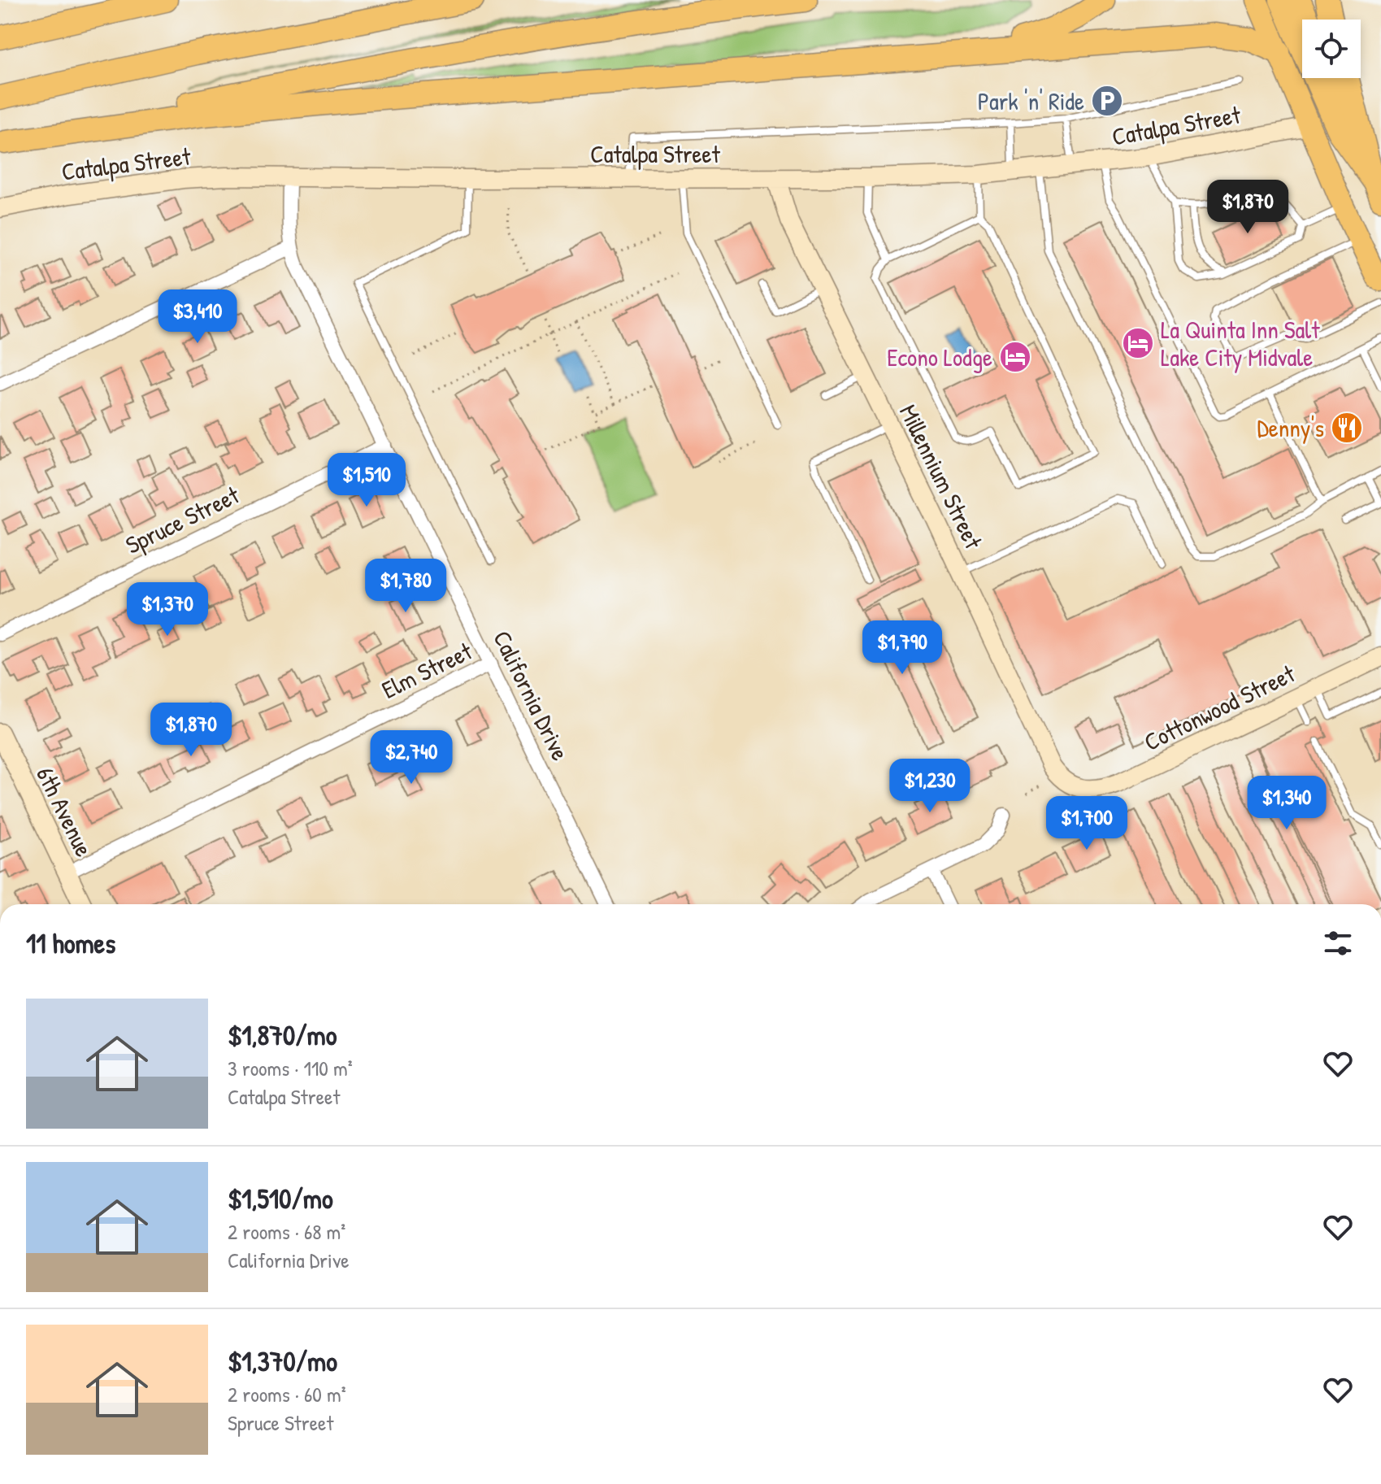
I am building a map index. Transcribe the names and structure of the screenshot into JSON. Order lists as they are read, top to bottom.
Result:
{
  "streets": {
    "street": [
      "Catalpa Street",
      "Millennium Street",
      "Spruce Street",
      "Elm Street",
      "California Drive",
      "Cottonwood Street",
      "6th Avenue"
    ]
  },
  "crossings": [
    ["Catalpa Street", "Millennium Street"],
    ["Catalpa Street", "California Drive"],
    ["Millennium Street", "Cottonwood Street"],
    ["Spruce Street", "California Drive"],
    ["Elm Street", "California Drive"],
    ["Elm Street", "6th Avenue"]
  ],
  "places": {
    "parking": ["Park 'n' Ride"],
    "hotel": ["La Quinta Inn Salt Lake City Midvale", "Econo Lodge"],
    "restaurant": ["Denny's"]
  },
  "page": {
    "price": [
      "$1,870",
      "$3,410",
      "$1,510",
      "$1,780",
      "$1,370",
      "$1,790",
      "$1,870",
      "$2,740",
      "$1,230",
      "$1,340",
      "$1,700"
    ],
    "heading": "11 homes",
    "list": [
      {
        "name": "$1,870/mo",
        "note": "3 rooms · 110 m² · Catalpa Street"
      },
      {
        "name": "$1,510/mo",
        "note": "2 rooms · 68 m² · California Drive"
      },
      {
        "name": "$1,370/mo",
        "note": "2 rooms · 60 m² · Spruce Street"
      }
    ]
  }
}
